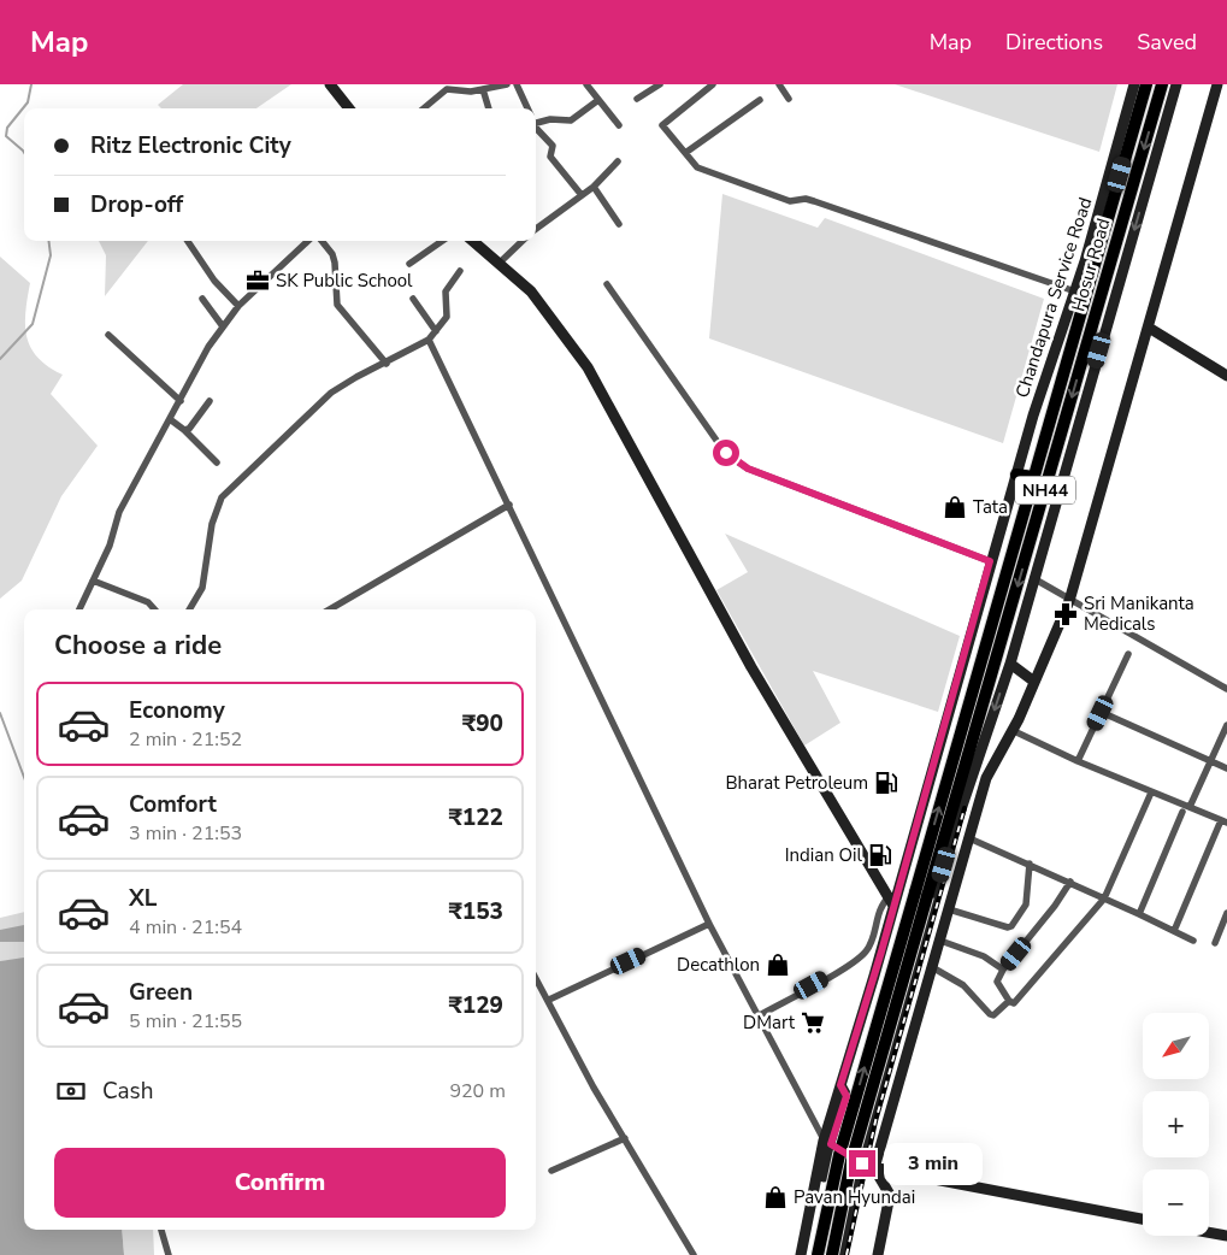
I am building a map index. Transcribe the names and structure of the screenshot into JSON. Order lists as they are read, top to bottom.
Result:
{
  "streets": {
    "highway": ["Hosur Road", "NH44"],
    "street": ["Chandapura Service Road"]
  },
  "places": {
    "office": ["SK Public School"],
    "shop": ["Tata", "Decathlon", "Pavan Hyundai"],
    "pharmacy": ["Sri Manikanta Medicals"],
    "fuel station": ["Bharat Petroleum", "Indian Oil"],
    "supermarket": ["DMart"]
  },
  "north": "bottom left",
  "page": {
    "header": "Map",
    "nav": ["Map", "Directions", "Saved"],
    "banner": ["Ritz Electronic City", "Drop-off"],
    "heading": "Choose a ride",
    "list": [
      {
        "name": "Economy",
        "note": "2 min · 21:52",
        "value": "₹90"
      },
      {
        "name": "Comfort",
        "note": "3 min · 21:53",
        "value": "₹122"
      },
      {
        "name": "XL",
        "note": "4 min · 21:54",
        "value": "₹153"
      },
      {
        "name": "Green",
        "note": "5 min · 21:55",
        "value": "₹129"
      }
    ],
    "map_buttons": ["+", "−"],
    "pay": ["Cash", "920 m"],
    "buttons": "Confirm",
    "bubble": "3 min"
  }
}
